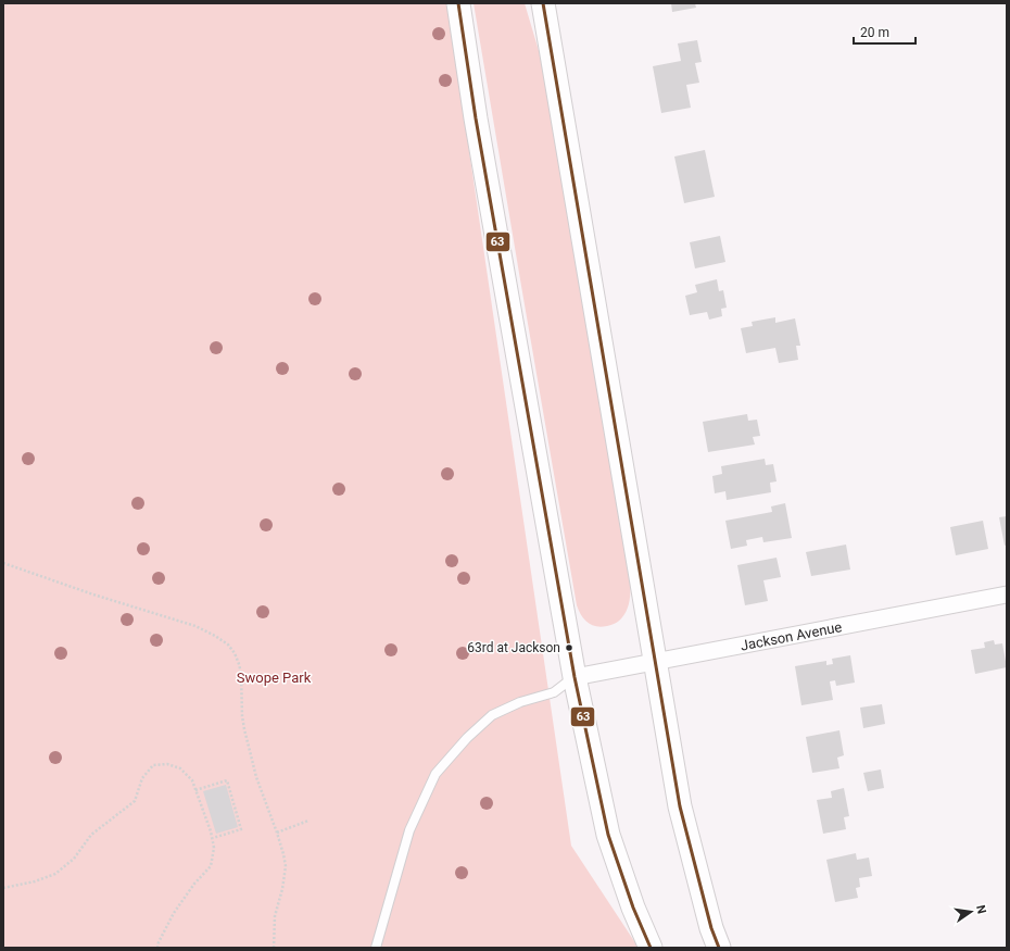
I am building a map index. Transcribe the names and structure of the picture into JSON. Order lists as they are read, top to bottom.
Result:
{
  "streets": {
    "street": ["Jackson Avenue"]
  },
  "parks": ["Swope Park"],
  "places": ["63rd at Jackson"],
  "lines": ["transit line 63"],
  "scale_bar": "20 m",
  "north": "right"
}
